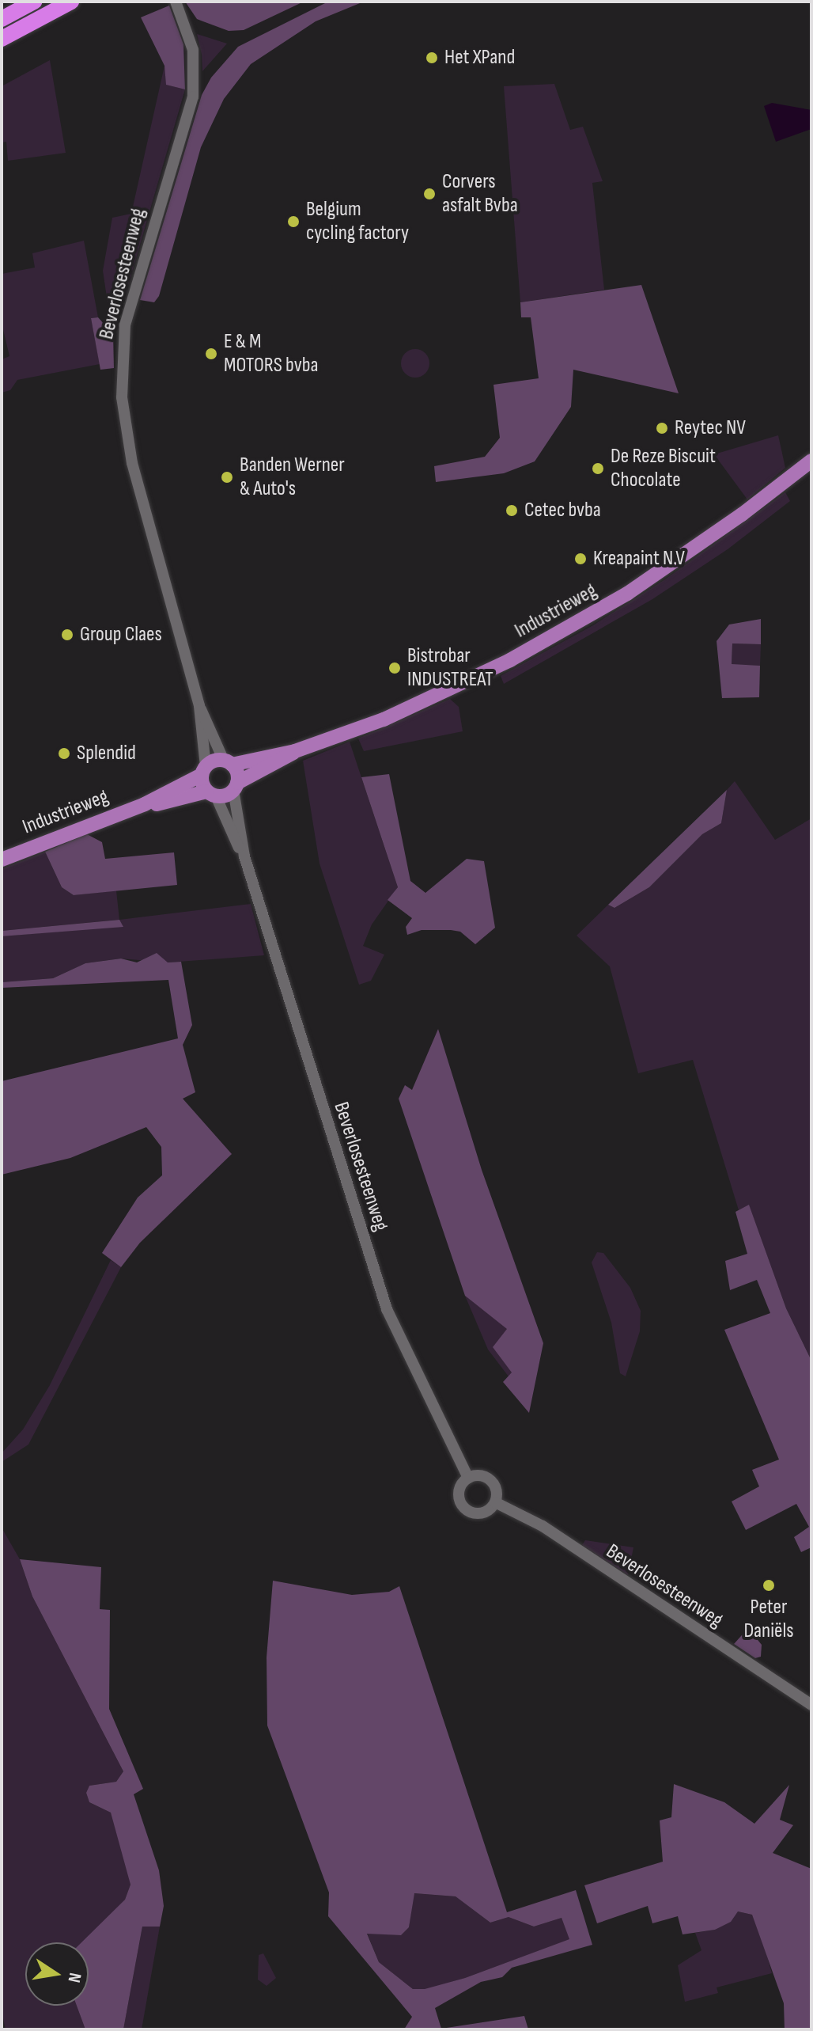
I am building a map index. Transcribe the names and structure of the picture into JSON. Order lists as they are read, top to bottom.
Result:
{
  "streets": {
    "main road": ["Industrieweg"],
    "street": ["Beverlosesteenweg"]
  },
  "crossings": [
    ["Beverlosesteenweg", "Industrieweg"]
  ],
  "places": [
    "Het XPand",
    "Corvers asfalt Bvba",
    "Belgium cycling factory",
    "E & M MOTORS bvba",
    "Reytec NV",
    "De Reze Biscuit Chocolate",
    "Banden Werner & Auto's",
    "Cetec bvba",
    "Kreapaint N.V",
    "Group Claes",
    "Bistrobar INDUSTREAT",
    "Splendid",
    "Peter Daniëls"
  ],
  "north": "right"
}
